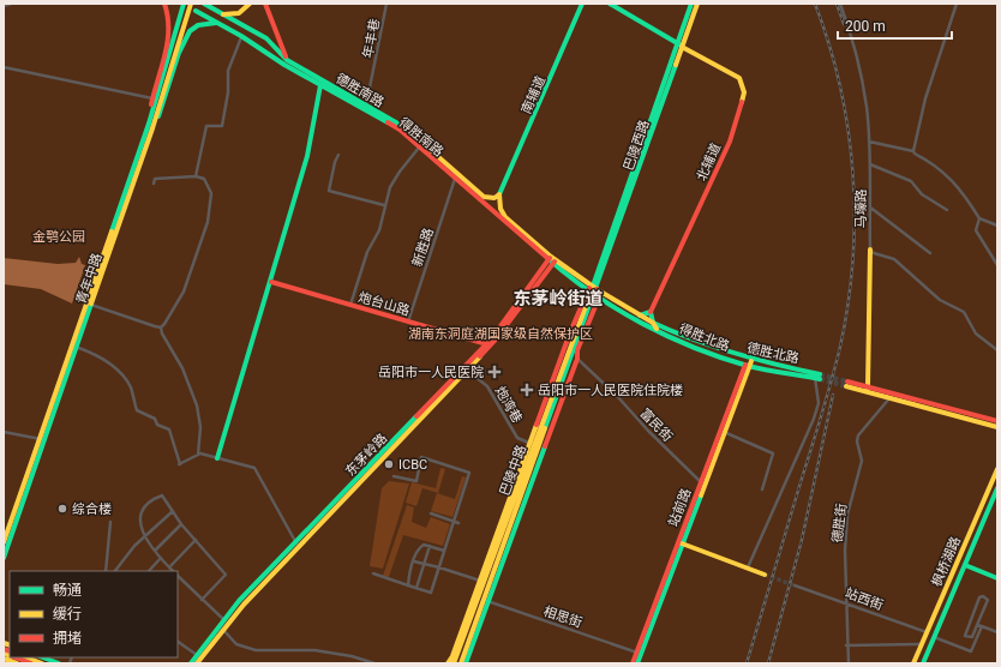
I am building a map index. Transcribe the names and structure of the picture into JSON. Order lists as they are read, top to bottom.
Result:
{
  "streets": {
    "main road": [
      "德胜南路",
      "南辅道",
      "得胜南路",
      "巴陵西路",
      "北辅道",
      "青年中路",
      "炮台山路",
      "得胜北路",
      "德胜北路",
      "东茅岭路",
      "巴陵中路",
      "站前路",
      "枫桥湖路"
    ],
    "street": [
      "年丰巷",
      "马壕路",
      "新胜路",
      "炮湾巷",
      "富民街",
      "德胜街",
      "站西街",
      "相思街"
    ]
  },
  "crossings": [
    ["年丰巷", "德胜南路"],
    ["德胜南路", "南辅道"],
    ["德胜南路", "得胜南路"],
    ["南辅道", "得胜南路"],
    ["得胜南路", "巴陵西路"],
    ["得胜南路", "新胜路"],
    ["得胜南路", "得胜北路"],
    ["得胜南路", "德胜北路"],
    ["得胜南路", "东茅岭路"],
    ["得胜南路", "巴陵中路"],
    ["巴陵西路", "北辅道"],
    ["巴陵西路", "得胜北路"],
    ["巴陵西路", "巴陵中路"],
    ["新胜路", "炮台山路"],
    ["炮台山路", "东茅岭路"],
    ["得胜北路", "德胜北路"],
    ["得胜北路", "巴陵中路"],
    ["得胜北路", "站前路"],
    ["德胜北路", "站前路"],
    ["炮湾巷", "东茅岭路"],
    ["炮湾巷", "巴陵中路"],
    ["富民街", "站前路"],
    ["巴陵中路", "相思街"],
    ["站前路", "相思街"],
    ["德胜街", "站西街"],
    ["枫桥湖路", "站西街"]
  ],
  "districts": ["东茅岭街道"],
  "parks": ["金鹗公园", "湖南东洞庭湖国家级自然保护区"],
  "places": {
    "health": ["岳阳市一人民医院", "岳阳市一人民医院住院楼"],
    "other": ["ICBC", "综合楼"]
  },
  "legend": ["畅通", "缓行", "拥堵"],
  "scale_bar": "200 m"
}
